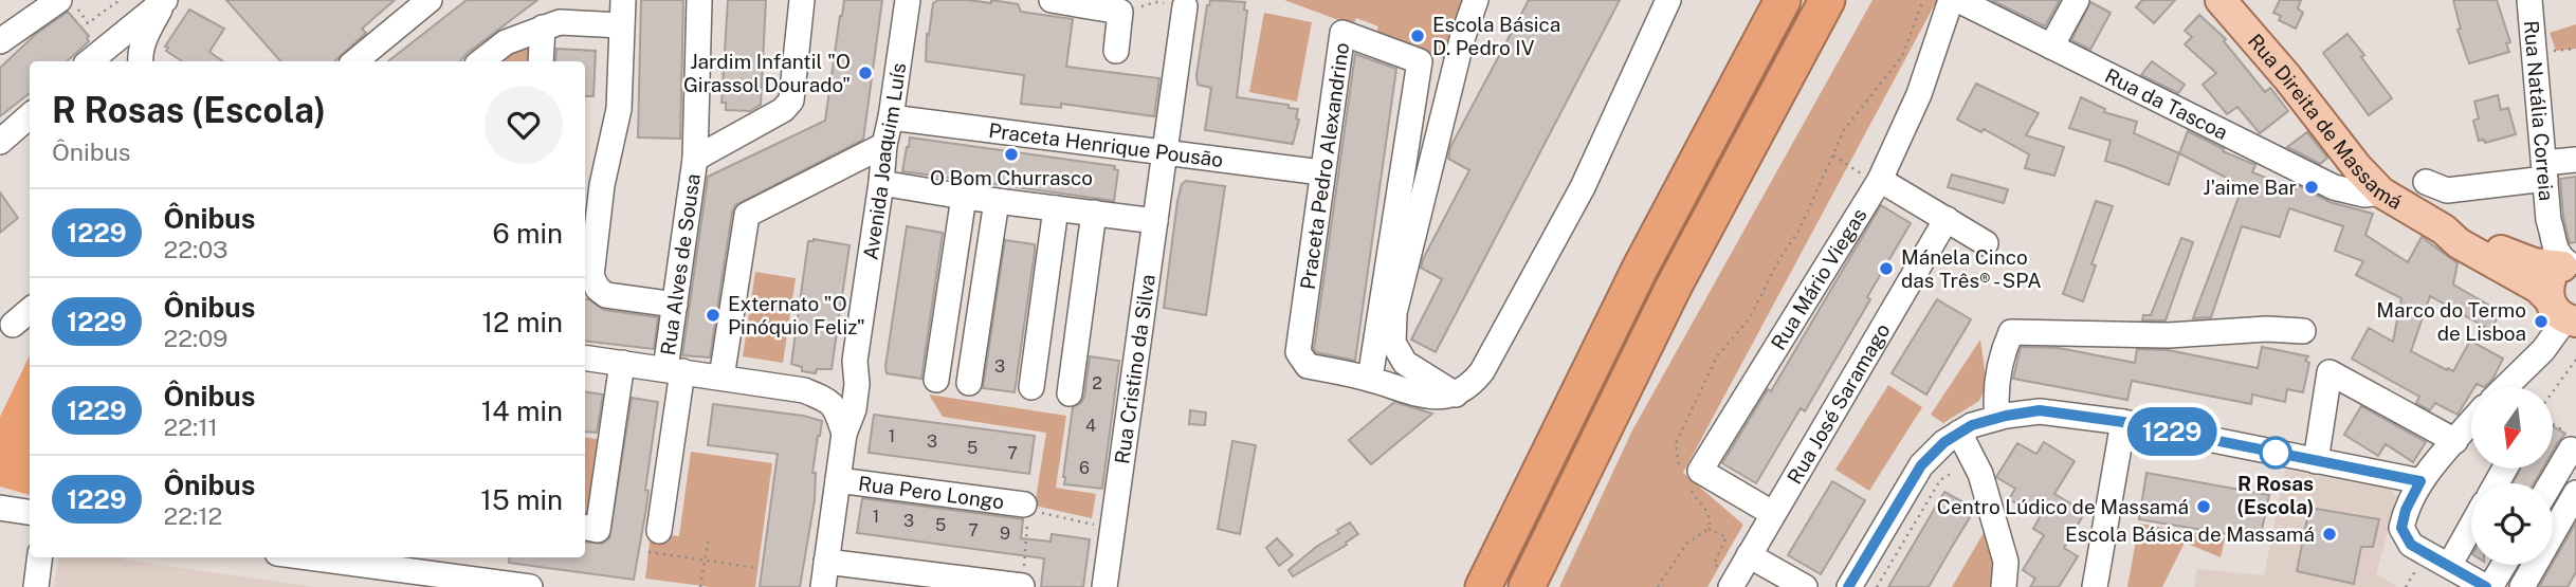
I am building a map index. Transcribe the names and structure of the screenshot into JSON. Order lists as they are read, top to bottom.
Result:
{
  "streets": {
    "main road": ["Rua Direita de Massamá"],
    "street": [
      "Rua da Tascoa",
      "Rua Natália Correia",
      "Praceta Henrique Pousão",
      "Avenida Joaquim Luís",
      "Praceta Pedro Alexandrino",
      "Rua Alves de Sousa",
      "Rua Mário Viegas",
      "Rua Cristino da Silva",
      "Rua José Saramago",
      "Rua Pero Longo"
    ]
  },
  "crossings": [
    ["Rua da Tascoa", "Rua Direita de Massamá"],
    ["Rua Natália Correia", "Rua Direita de Massamá"],
    ["Praceta Henrique Pousão", "Avenida Joaquim Luís"],
    ["Praceta Henrique Pousão", "Praceta Pedro Alexandrino"],
    ["Praceta Henrique Pousão", "Rua Cristino da Silva"],
    ["Avenida Joaquim Luís", "Rua Pero Longo"],
    ["Rua Mário Viegas", "Rua José Saramago"]
  ],
  "places": [
    "Escola Básica D. Pedro IV",
    "Jardim Infantil \"O Girassol Dourado\"",
    "O Bom Churrasco",
    "J'aime Bar",
    "Mánela Cinco das Três® - SPA",
    "Externato \"O Pinóquio Feliz\"",
    "Marco do Termo de Lisboa",
    "R Rosas (Escola)",
    "Centro Lúdico de Massamá",
    "Escola Básica de Massamá"
  ],
  "lines": ["bus line 1229"],
  "house_numbers": [
    "3",
    "2",
    "4",
    "1",
    "3",
    "5",
    "7",
    "6",
    "1",
    "3",
    "5",
    "7",
    "9"
  ],
  "north": "bottom",
  "page": {
    "on_map": "1229",
    "heading": ["R Rosas (Escola)", "Ônibus"],
    "list": [
      {
        "mark": "1229",
        "name": "Ônibus",
        "note": "22:03",
        "value": "6 min"
      },
      {
        "mark": "1229",
        "name": "Ônibus",
        "note": "22:09",
        "value": "12 min"
      },
      {
        "mark": "1229",
        "name": "Ônibus",
        "note": "22:11",
        "value": "14 min"
      },
      {
        "mark": "1229",
        "name": "Ônibus",
        "note": "22:12",
        "value": "15 min"
      }
    ]
  }
}
